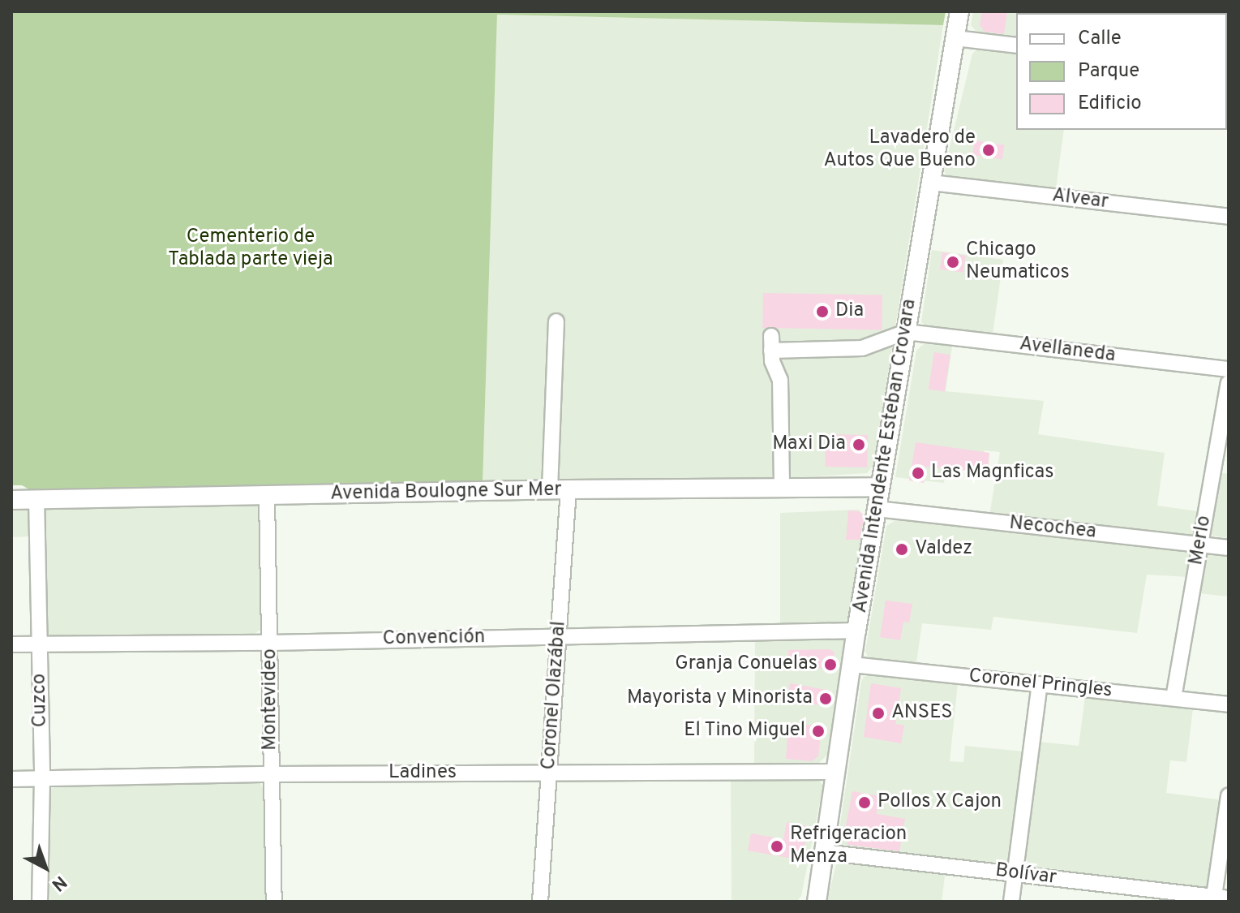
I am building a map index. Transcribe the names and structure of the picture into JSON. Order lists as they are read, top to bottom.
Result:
{
  "streets": {
    "main road": ["Avenida Intendente Esteban Crovara", "Avenida Boulogne Sur Mer"],
    "street": [
      "Alvear",
      "Avellaneda",
      "Necochea",
      "Merlo",
      "Convención",
      "Coronel Pringles",
      "Coronel Olazábal",
      "Montevideo",
      "Cuzco",
      "Ladines",
      "Bolívar"
    ]
  },
  "crossings": [
    ["Alvear", "Avenida Intendente Esteban Crovara"],
    ["Avellaneda", "Avenida Intendente Esteban Crovara"],
    ["Avenida Intendente Esteban Crovara", "Avenida Boulogne Sur Mer"],
    ["Avenida Intendente Esteban Crovara", "Necochea"],
    ["Avenida Intendente Esteban Crovara", "Convención"],
    ["Avenida Intendente Esteban Crovara", "Coronel Pringles"],
    ["Avenida Intendente Esteban Crovara", "Ladines"],
    ["Avenida Intendente Esteban Crovara", "Bolívar"],
    ["Avenida Boulogne Sur Mer", "Coronel Olazábal"],
    ["Avenida Boulogne Sur Mer", "Montevideo"],
    ["Avenida Boulogne Sur Mer", "Cuzco"],
    ["Necochea", "Merlo"],
    ["Merlo", "Coronel Pringles"],
    ["Convención", "Coronel Olazábal"],
    ["Convención", "Montevideo"],
    ["Convención", "Cuzco"],
    ["Coronel Olazábal", "Ladines"],
    ["Montevideo", "Ladines"],
    ["Cuzco", "Ladines"]
  ],
  "parks": ["Cementerio de Tablada parte vieja"],
  "places": [
    "Lavadero de Autos Que Bueno",
    "Chicago Neumaticos",
    "Dia",
    "Maxi Dia",
    "Las Magnficas",
    "Valdez",
    "Granja Conuelas",
    "Mayorista y Minorista",
    "ANSES",
    "El Tino Miguel",
    "Pollos X Cajon",
    "Refrigeracion Menza"
  ],
  "legend": ["Calle", "Parque", "Edificio"],
  "north": "bottom right"
}
